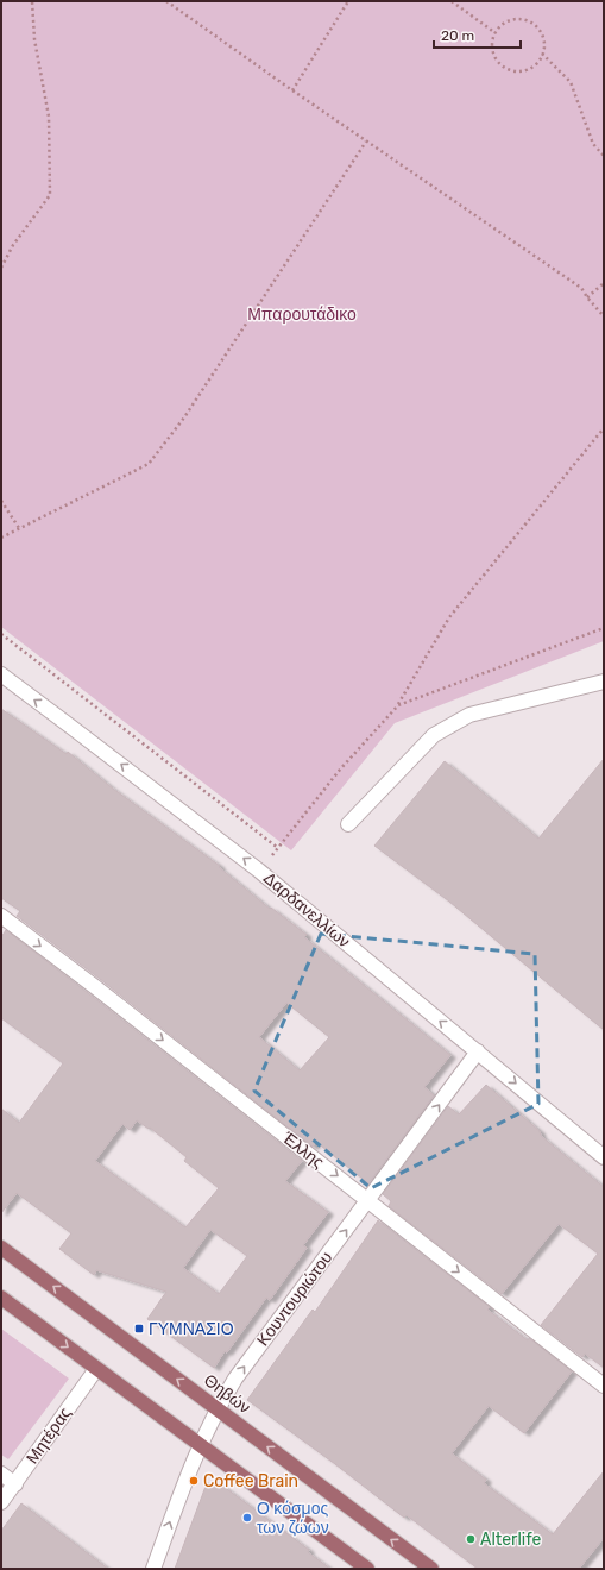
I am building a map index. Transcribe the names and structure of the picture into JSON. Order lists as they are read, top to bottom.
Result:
{
  "streets": {
    "main road": ["Θηβών"],
    "street": [
      "Δαρδανελλίων",
      "Έλλης",
      "Κουντουριώτου",
      "Μητέρας"
    ]
  },
  "crossings": [
    ["Δαρδανελλίων", "Κουντουριώτου"],
    ["Έλλης", "Κουντουριώτου"],
    ["Κουντουριώτου", "Θηβών"]
  ],
  "one_way": ["Έλλης", "Κουντουριώτου"],
  "parks": ["Μπαρουτάδικο"],
  "places": {
    "transit": ["ΓΥΜΝΑΣΙΟ"],
    "other": ["Coffee Brain", "Ο κόσμος των ζώων", "Alterlife"]
  },
  "scale_bar": "20 m"
}
